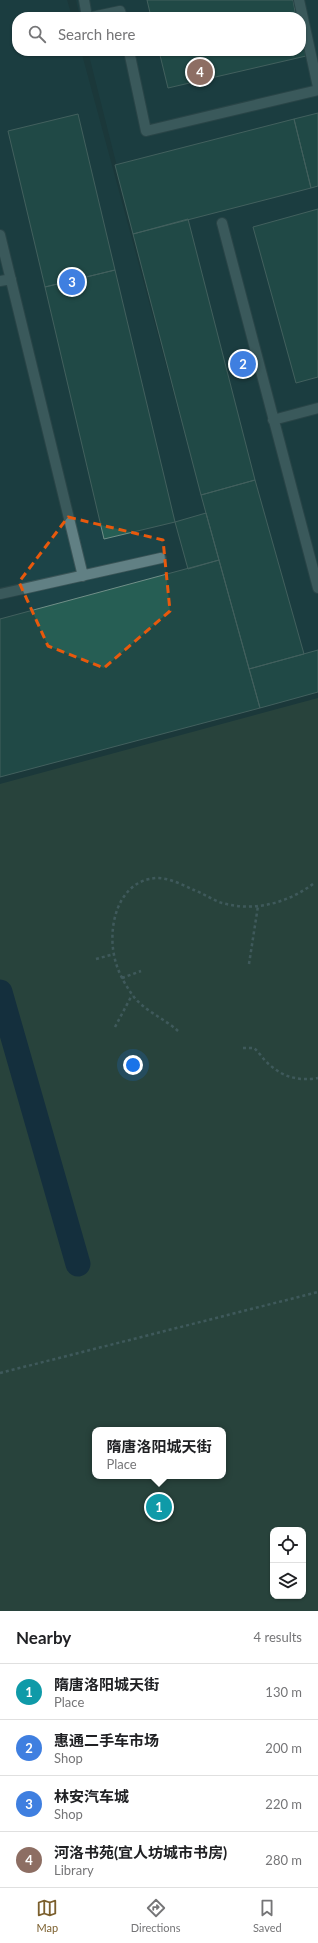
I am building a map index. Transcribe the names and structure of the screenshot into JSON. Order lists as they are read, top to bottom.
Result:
{
  "page": {
    "search": "Search here",
    "pins": [
      "4",
      "3",
      "2",
      "1"
    ],
    "popup": ["隋唐洛阳城天街", "Place"],
    "heading": ["Nearby", "4 results"],
    "list": [
      {
        "mark": "1",
        "name": "隋唐洛阳城天街",
        "note": "Place",
        "value": "130 m"
      },
      {
        "mark": "2",
        "name": "惠通二手车市场",
        "note": "Shop",
        "value": "200 m"
      },
      {
        "mark": "3",
        "name": "林安汽车城",
        "note": "Shop",
        "value": "220 m"
      },
      {
        "mark": "4",
        "name": "河洛书苑(宜人坊城市书房)",
        "note": "Library",
        "value": "280 m"
      }
    ],
    "nav": ["Map", "Directions", "Saved"]
  }
}
